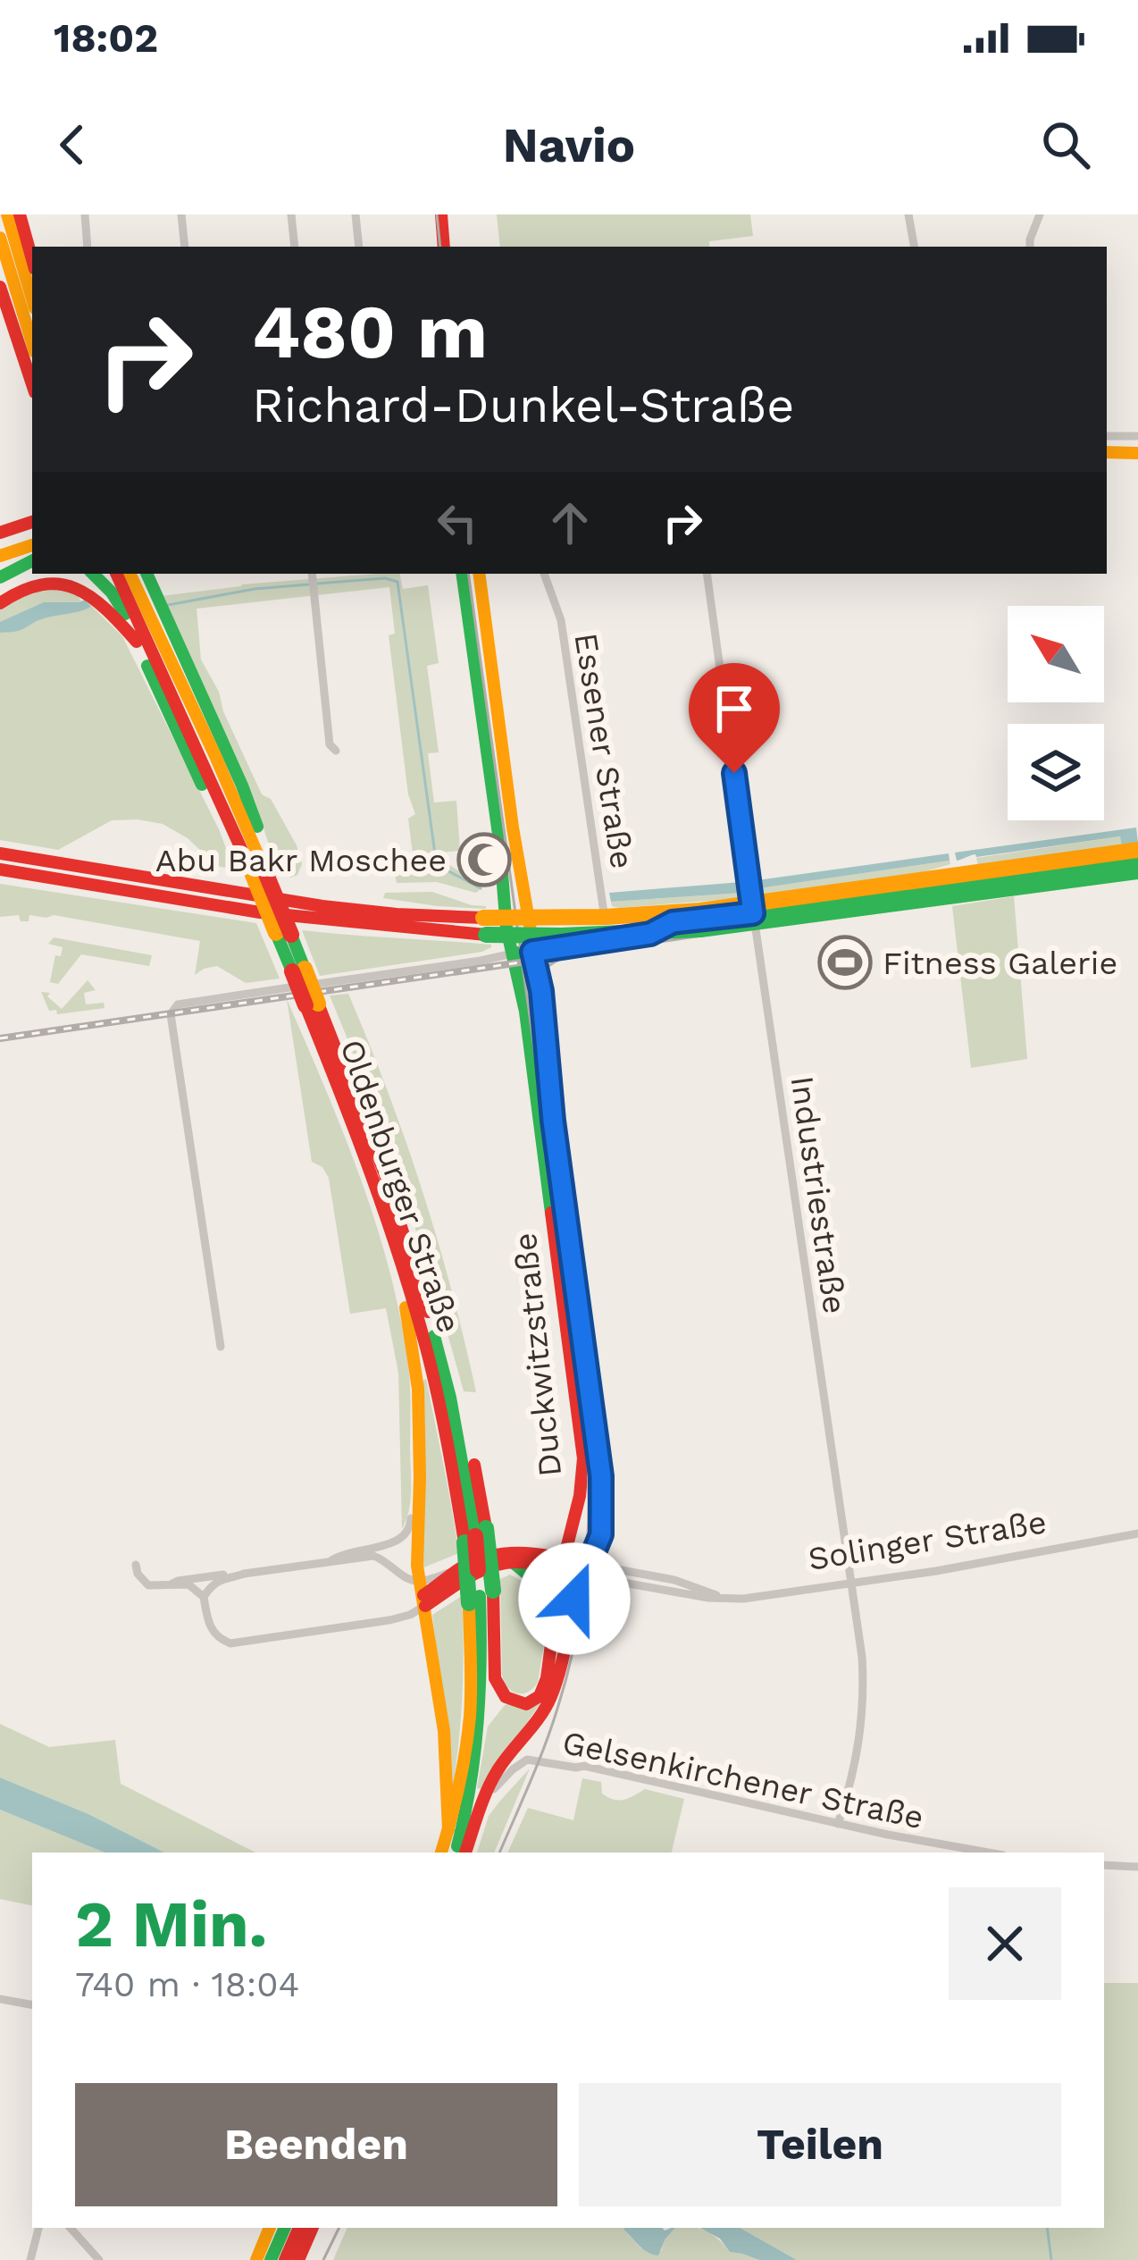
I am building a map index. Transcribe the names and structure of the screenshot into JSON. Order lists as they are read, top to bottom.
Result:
{
  "streets": {
    "main road": ["Oldenburger Straße", "Duckwitzstraße", "Solinger Straße"],
    "street": ["Essener Straße", "Industriestraße", "Gelsenkirchener Straße"]
  },
  "crossings": [
    ["Oldenburger Straße", "Duckwitzstraße"],
    ["Industriestraße", "Solinger Straße"],
    ["Industriestraße", "Gelsenkirchener Straße"],
    ["Duckwitzstraße", "Solinger Straße"],
    ["Duckwitzstraße", "Gelsenkirchener Straße"]
  ],
  "places": {
    "mosque": ["Abu Bakr Moschee"],
    "sports": ["Fitness Galerie"]
  },
  "north": "top left",
  "page": {
    "status": "18:02",
    "header": "Navio",
    "turn": ["480 m", "Richard-Dunkel-Straße"],
    "heading": ["2 Min.", "740 m · 18:04"],
    "buttons": ["Beenden", "Teilen"]
  }
}
